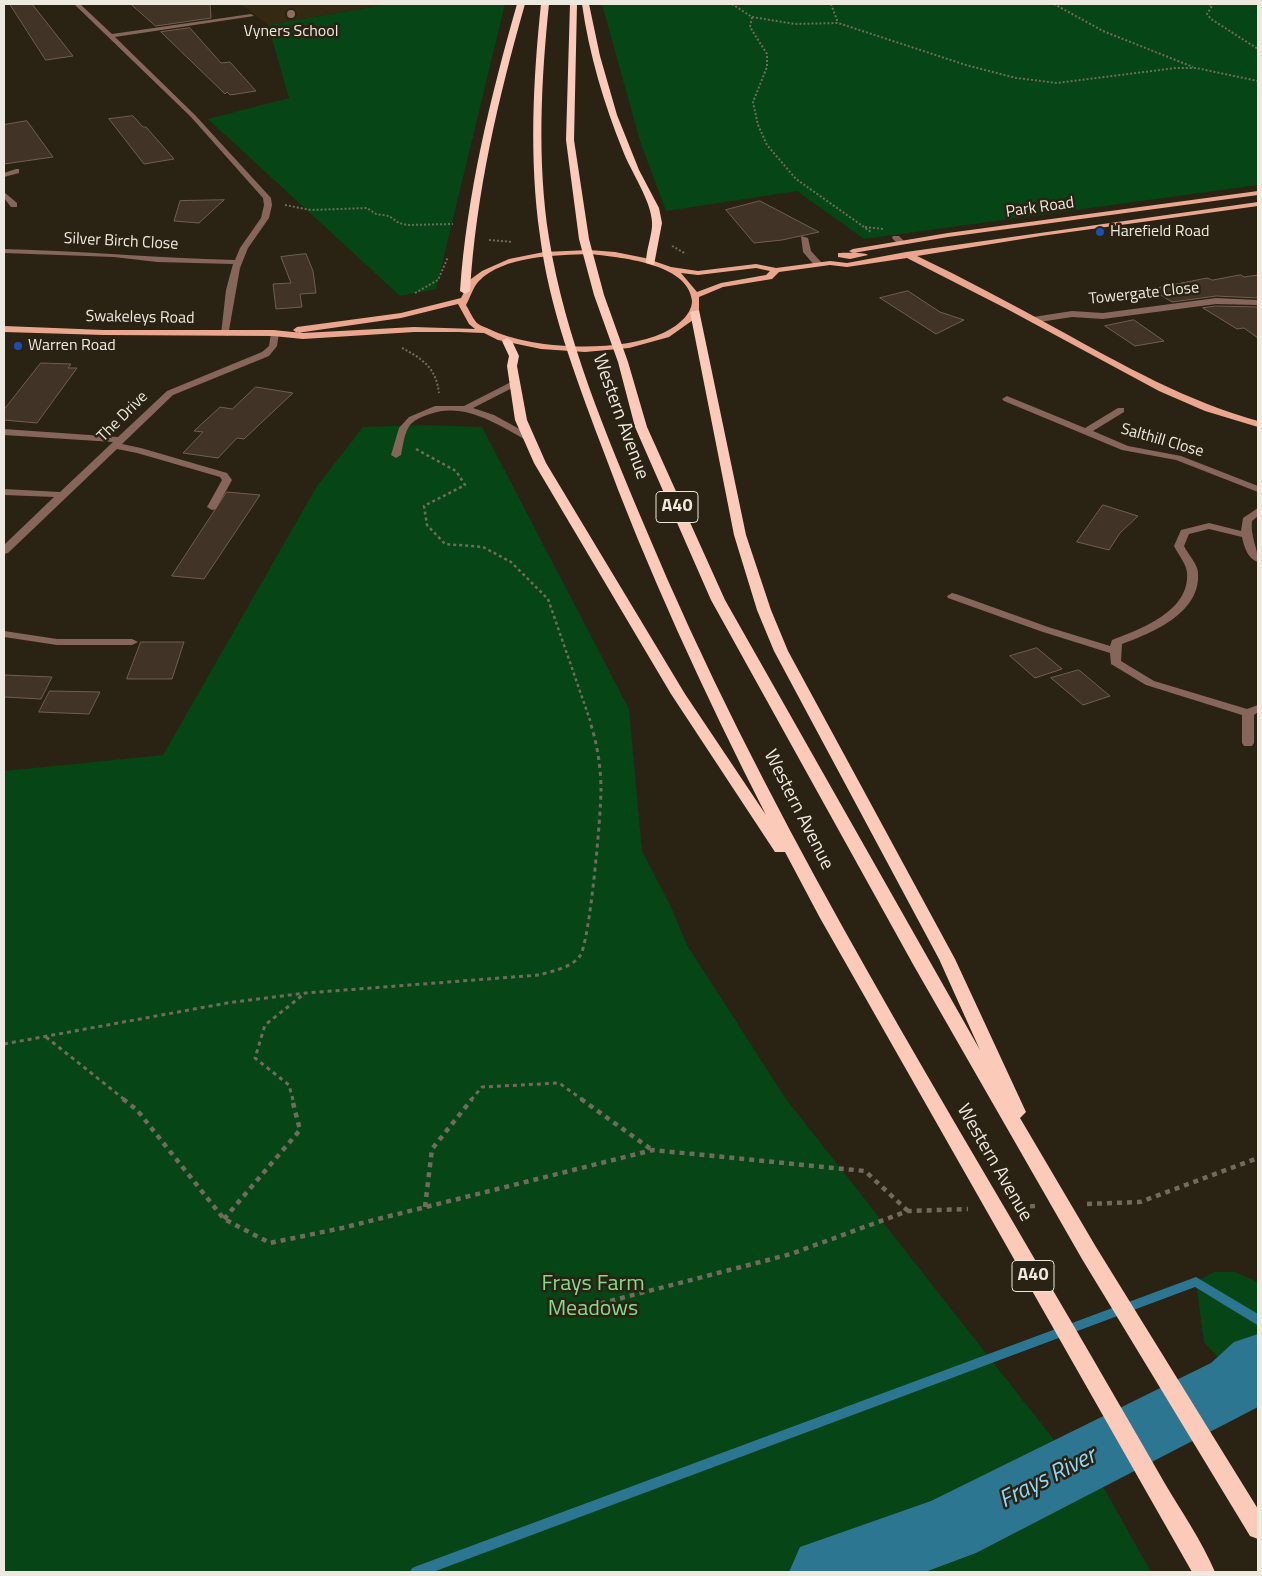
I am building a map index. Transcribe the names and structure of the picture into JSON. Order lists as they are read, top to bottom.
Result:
{
  "streets": {
    "highway": ["Western Avenue", "A40"],
    "main road": ["Park Road", "Swakeleys Road"],
    "street": [
      "Silver Birch Close",
      "Towergate Close",
      "The Drive",
      "Salthill Close"
    ]
  },
  "crossings": [
    ["Swakeleys Road", "The Drive"],
    ["Western Avenue", "A40"]
  ],
  "water": ["Frays River"],
  "parks": ["Frays Farm Meadows"],
  "places": ["Vyners School", "Harefield Road", "Warren Road"]
}
